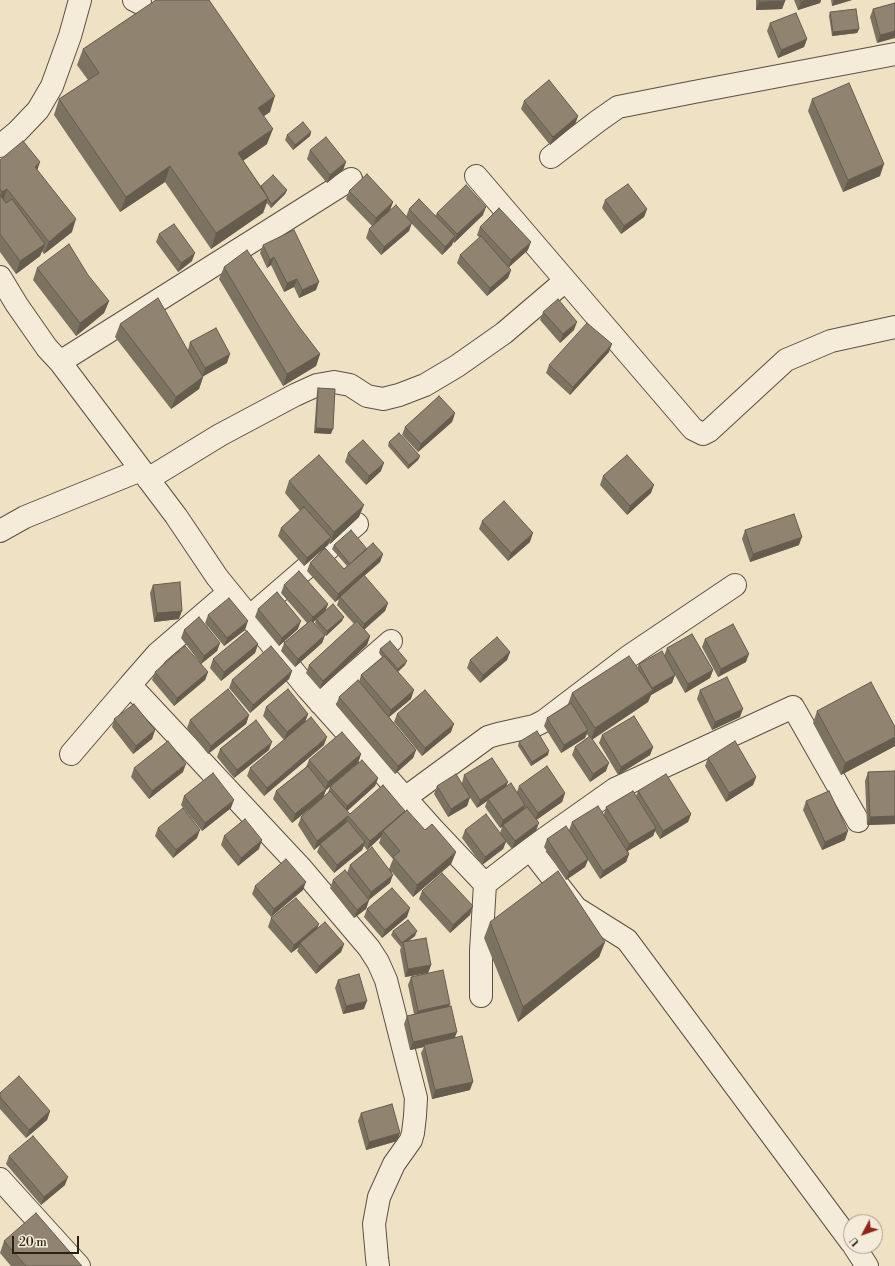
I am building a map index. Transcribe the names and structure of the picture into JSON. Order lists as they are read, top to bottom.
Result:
{
  "scale_bar": "20 m",
  "north": "bottom left"
}
